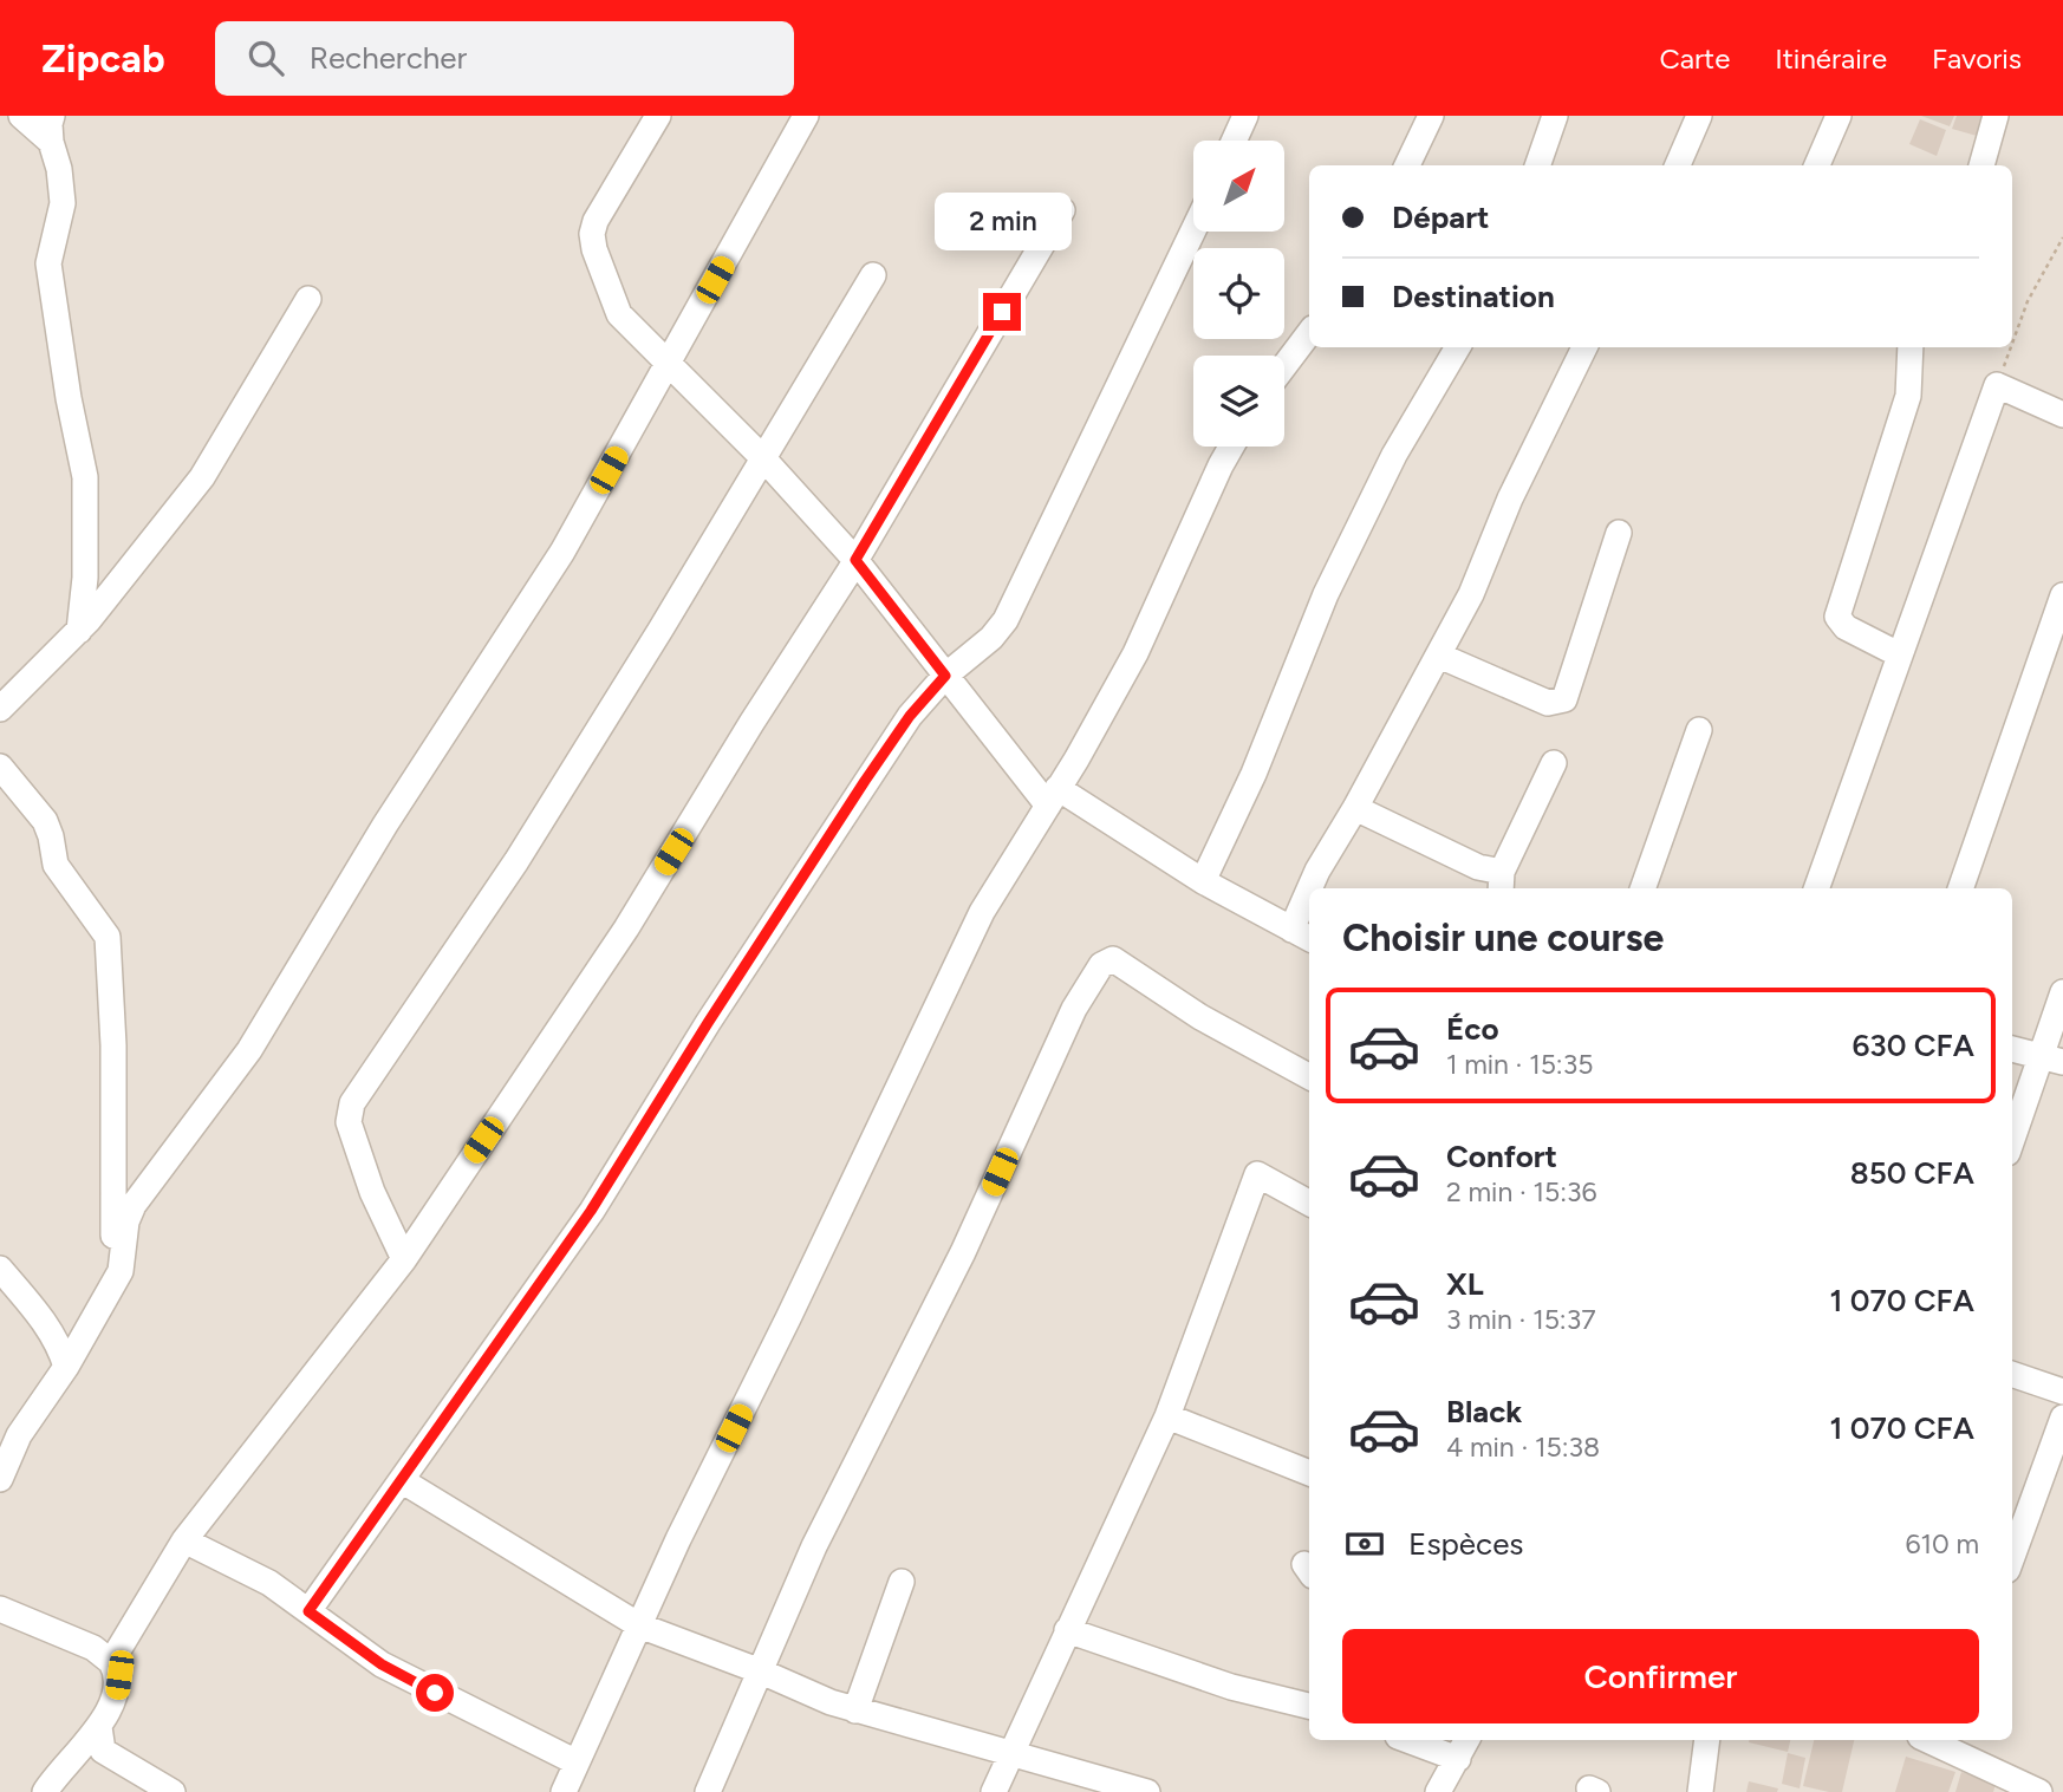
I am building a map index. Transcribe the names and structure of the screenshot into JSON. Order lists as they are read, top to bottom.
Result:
{
  "north": "top right",
  "page": {
    "header": "Zipcab",
    "search": "Rechercher",
    "nav": ["Carte", "Itinéraire", "Favoris"],
    "banner": ["Départ", "Destination"],
    "bubble": "2 min",
    "heading": "Choisir une course",
    "list": [
      {
        "name": "Éco",
        "note": "1 min · 15:35",
        "value": "630 CFA"
      },
      {
        "name": "Confort",
        "note": "2 min · 15:36",
        "value": "850 CFA"
      },
      {
        "name": "XL",
        "note": "3 min · 15:37",
        "value": "1 070 CFA"
      },
      {
        "name": "Black",
        "note": "4 min · 15:38",
        "value": "1 070 CFA"
      }
    ],
    "pay": ["Espèces", "610 m"],
    "buttons": "Confirmer"
  }
}
